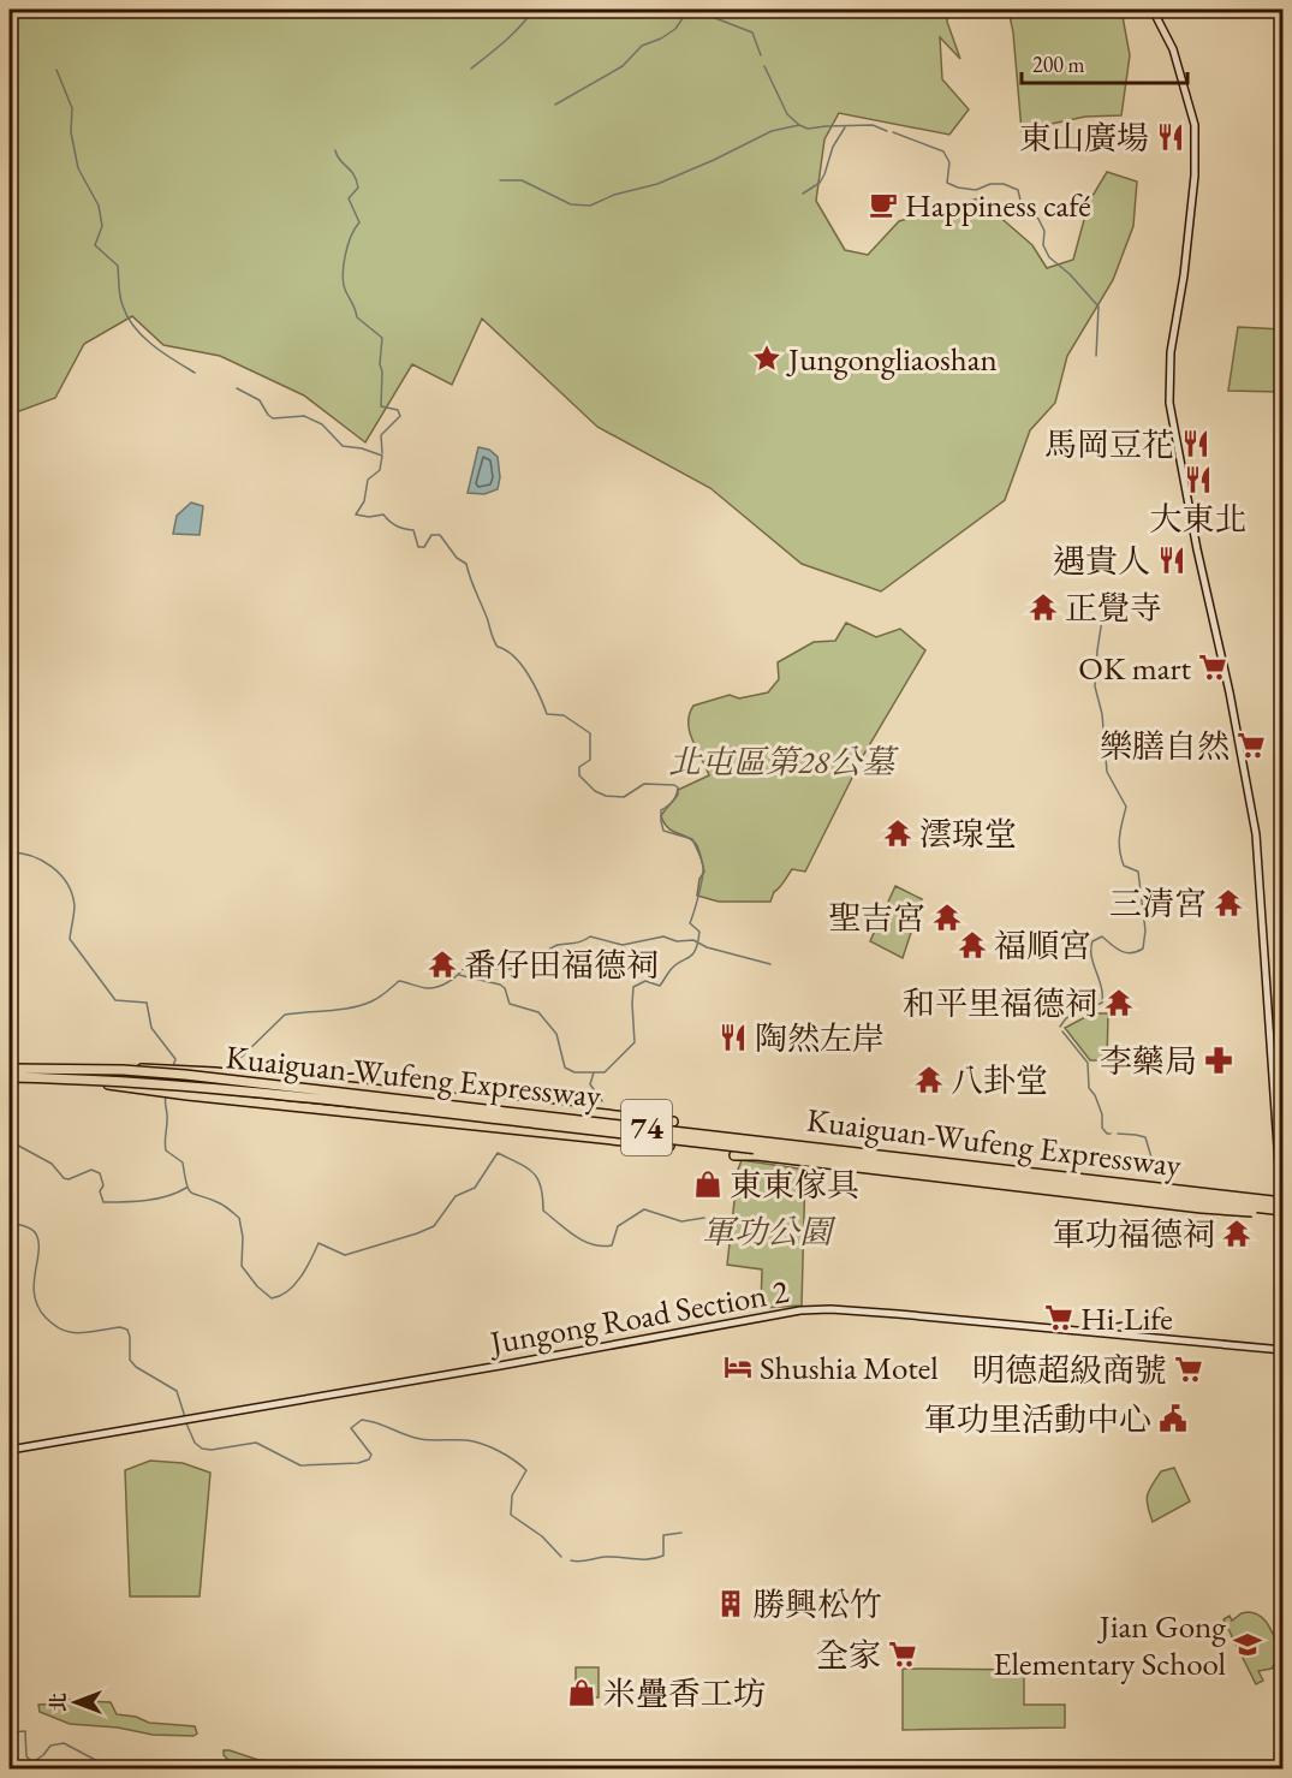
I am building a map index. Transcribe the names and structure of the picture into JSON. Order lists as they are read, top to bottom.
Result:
{
  "streets": {
    "highway": ["Kuaiguan-Wufeng Expressway", "74"],
    "main road": ["Jungong Road Section 2"]
  },
  "crossings": [
    ["Kuaiguan-Wufeng Expressway", "74"]
  ],
  "parks": ["北屯區第28公墓", "軍功公園"],
  "places": {
    "restaurant": [
      "東山廣場",
      "馬岡豆花",
      "大東北",
      "遇貴人",
      "陶然左岸"
    ],
    "cafe": ["Happiness café"],
    "place": ["Jungongliaoshan"],
    "temple": [
      "正覺寺",
      "澐瑔堂",
      "三清宮",
      "聖吉宮",
      "福順宮",
      "番仔田福德祠",
      "和平里福德祠",
      "八卦堂",
      "軍功福德祠"
    ],
    "supermarket": [
      "OK mart",
      "樂膳自然",
      "Hi-Life",
      "明德超級商號",
      "全家"
    ],
    "pharmacy": ["李藥局"],
    "shop": ["東東傢具", "米疊香工坊"],
    "hotel": ["Shushia Motel"],
    "public building": ["軍功里活動中心"],
    "building": ["勝興松竹"],
    "school or university": ["Jian Gong Elementary School"]
  },
  "scale_bar": "200 m",
  "north": "left"
}
